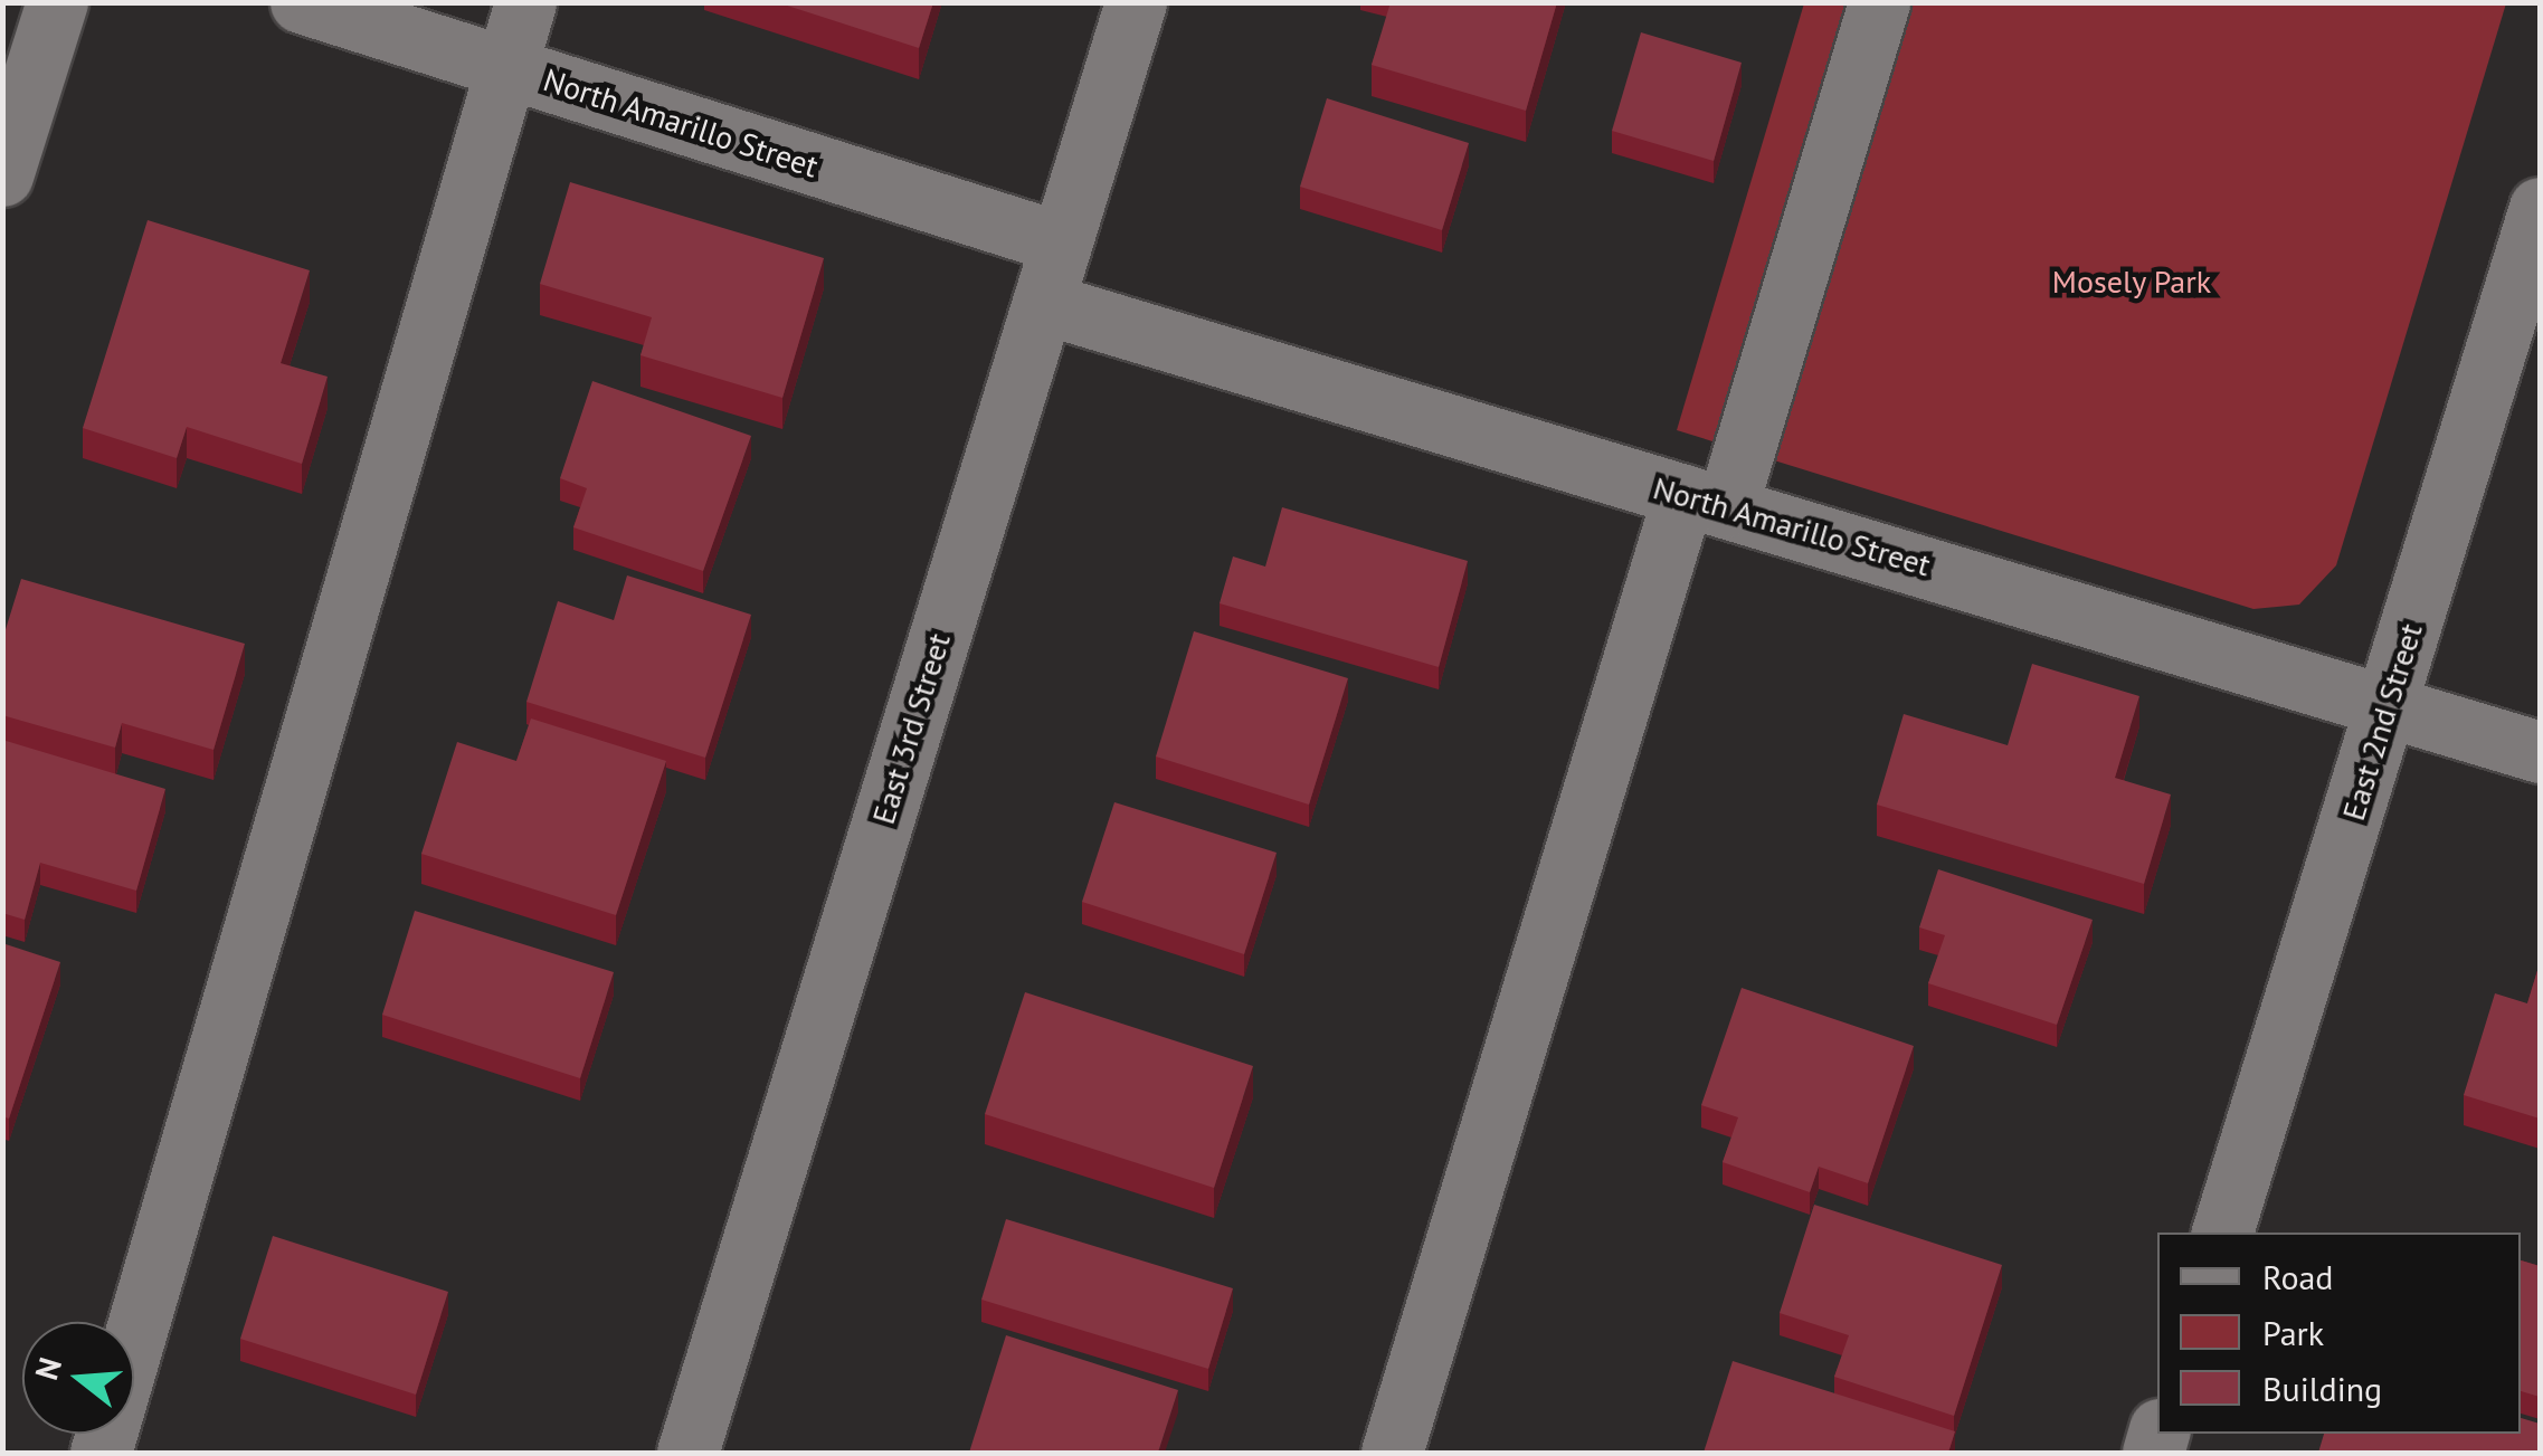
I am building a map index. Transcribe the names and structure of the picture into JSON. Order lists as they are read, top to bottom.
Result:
{
  "streets": {
    "street": ["North Amarillo Street", "East 2nd Street", "East 3rd Street"]
  },
  "crossings": [
    ["North Amarillo Street", "East 2nd Street"],
    ["North Amarillo Street", "East 3rd Street"]
  ],
  "parks": ["Mosely Park"],
  "legend": ["Road", "Park", "Building"],
  "north": "left"
}
